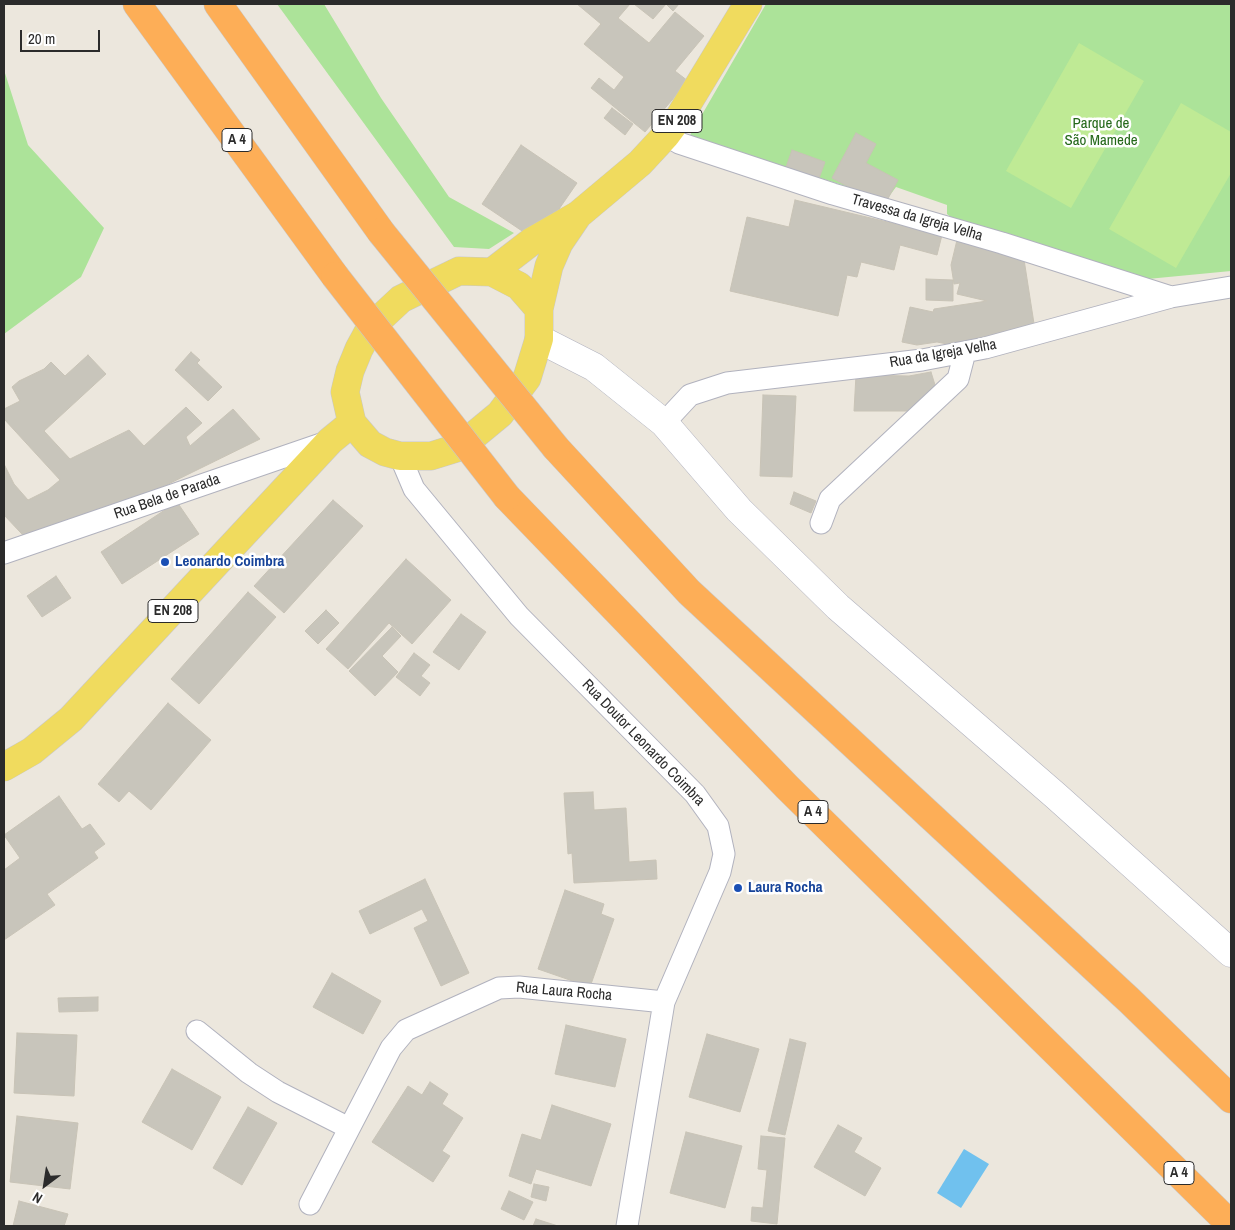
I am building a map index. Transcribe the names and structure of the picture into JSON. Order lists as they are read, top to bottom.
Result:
{
  "streets": {
    "highway": ["A 4"],
    "main road": ["EN 208"],
    "street": [
      "Travessa da Igreja Velha",
      "Rua da Igreja Velha",
      "Rua Bela de Parada",
      "Rua Doutor Leonardo Coimbra",
      "Rua Laura Rocha"
    ]
  },
  "crossings": [
    ["EN 208", "Travessa da Igreja Velha"],
    ["EN 208", "Rua Bela de Parada"],
    ["EN 208", "Rua Doutor Leonardo Coimbra"],
    ["Travessa da Igreja Velha", "Rua da Igreja Velha"],
    ["Rua Doutor Leonardo Coimbra", "Rua Laura Rocha"]
  ],
  "parks": ["Parque de São Mamede"],
  "places": ["Leonardo Coimbra", "Laura Rocha"],
  "scale_bar": "20 m",
  "north": "bottom left"
}
